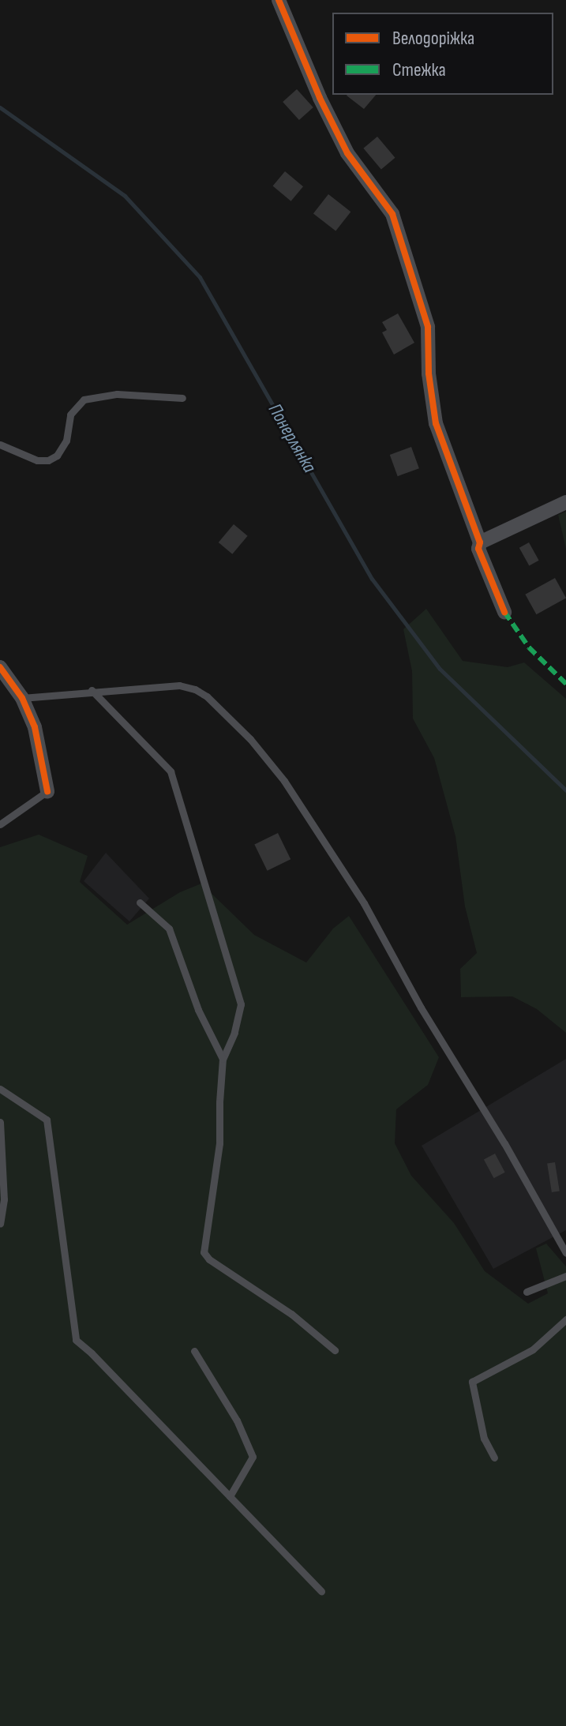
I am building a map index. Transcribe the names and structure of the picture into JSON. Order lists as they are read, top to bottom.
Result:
{
  "water": ["Понерлянка"],
  "legend": ["Велодоріжка", "Стежка"]
}
